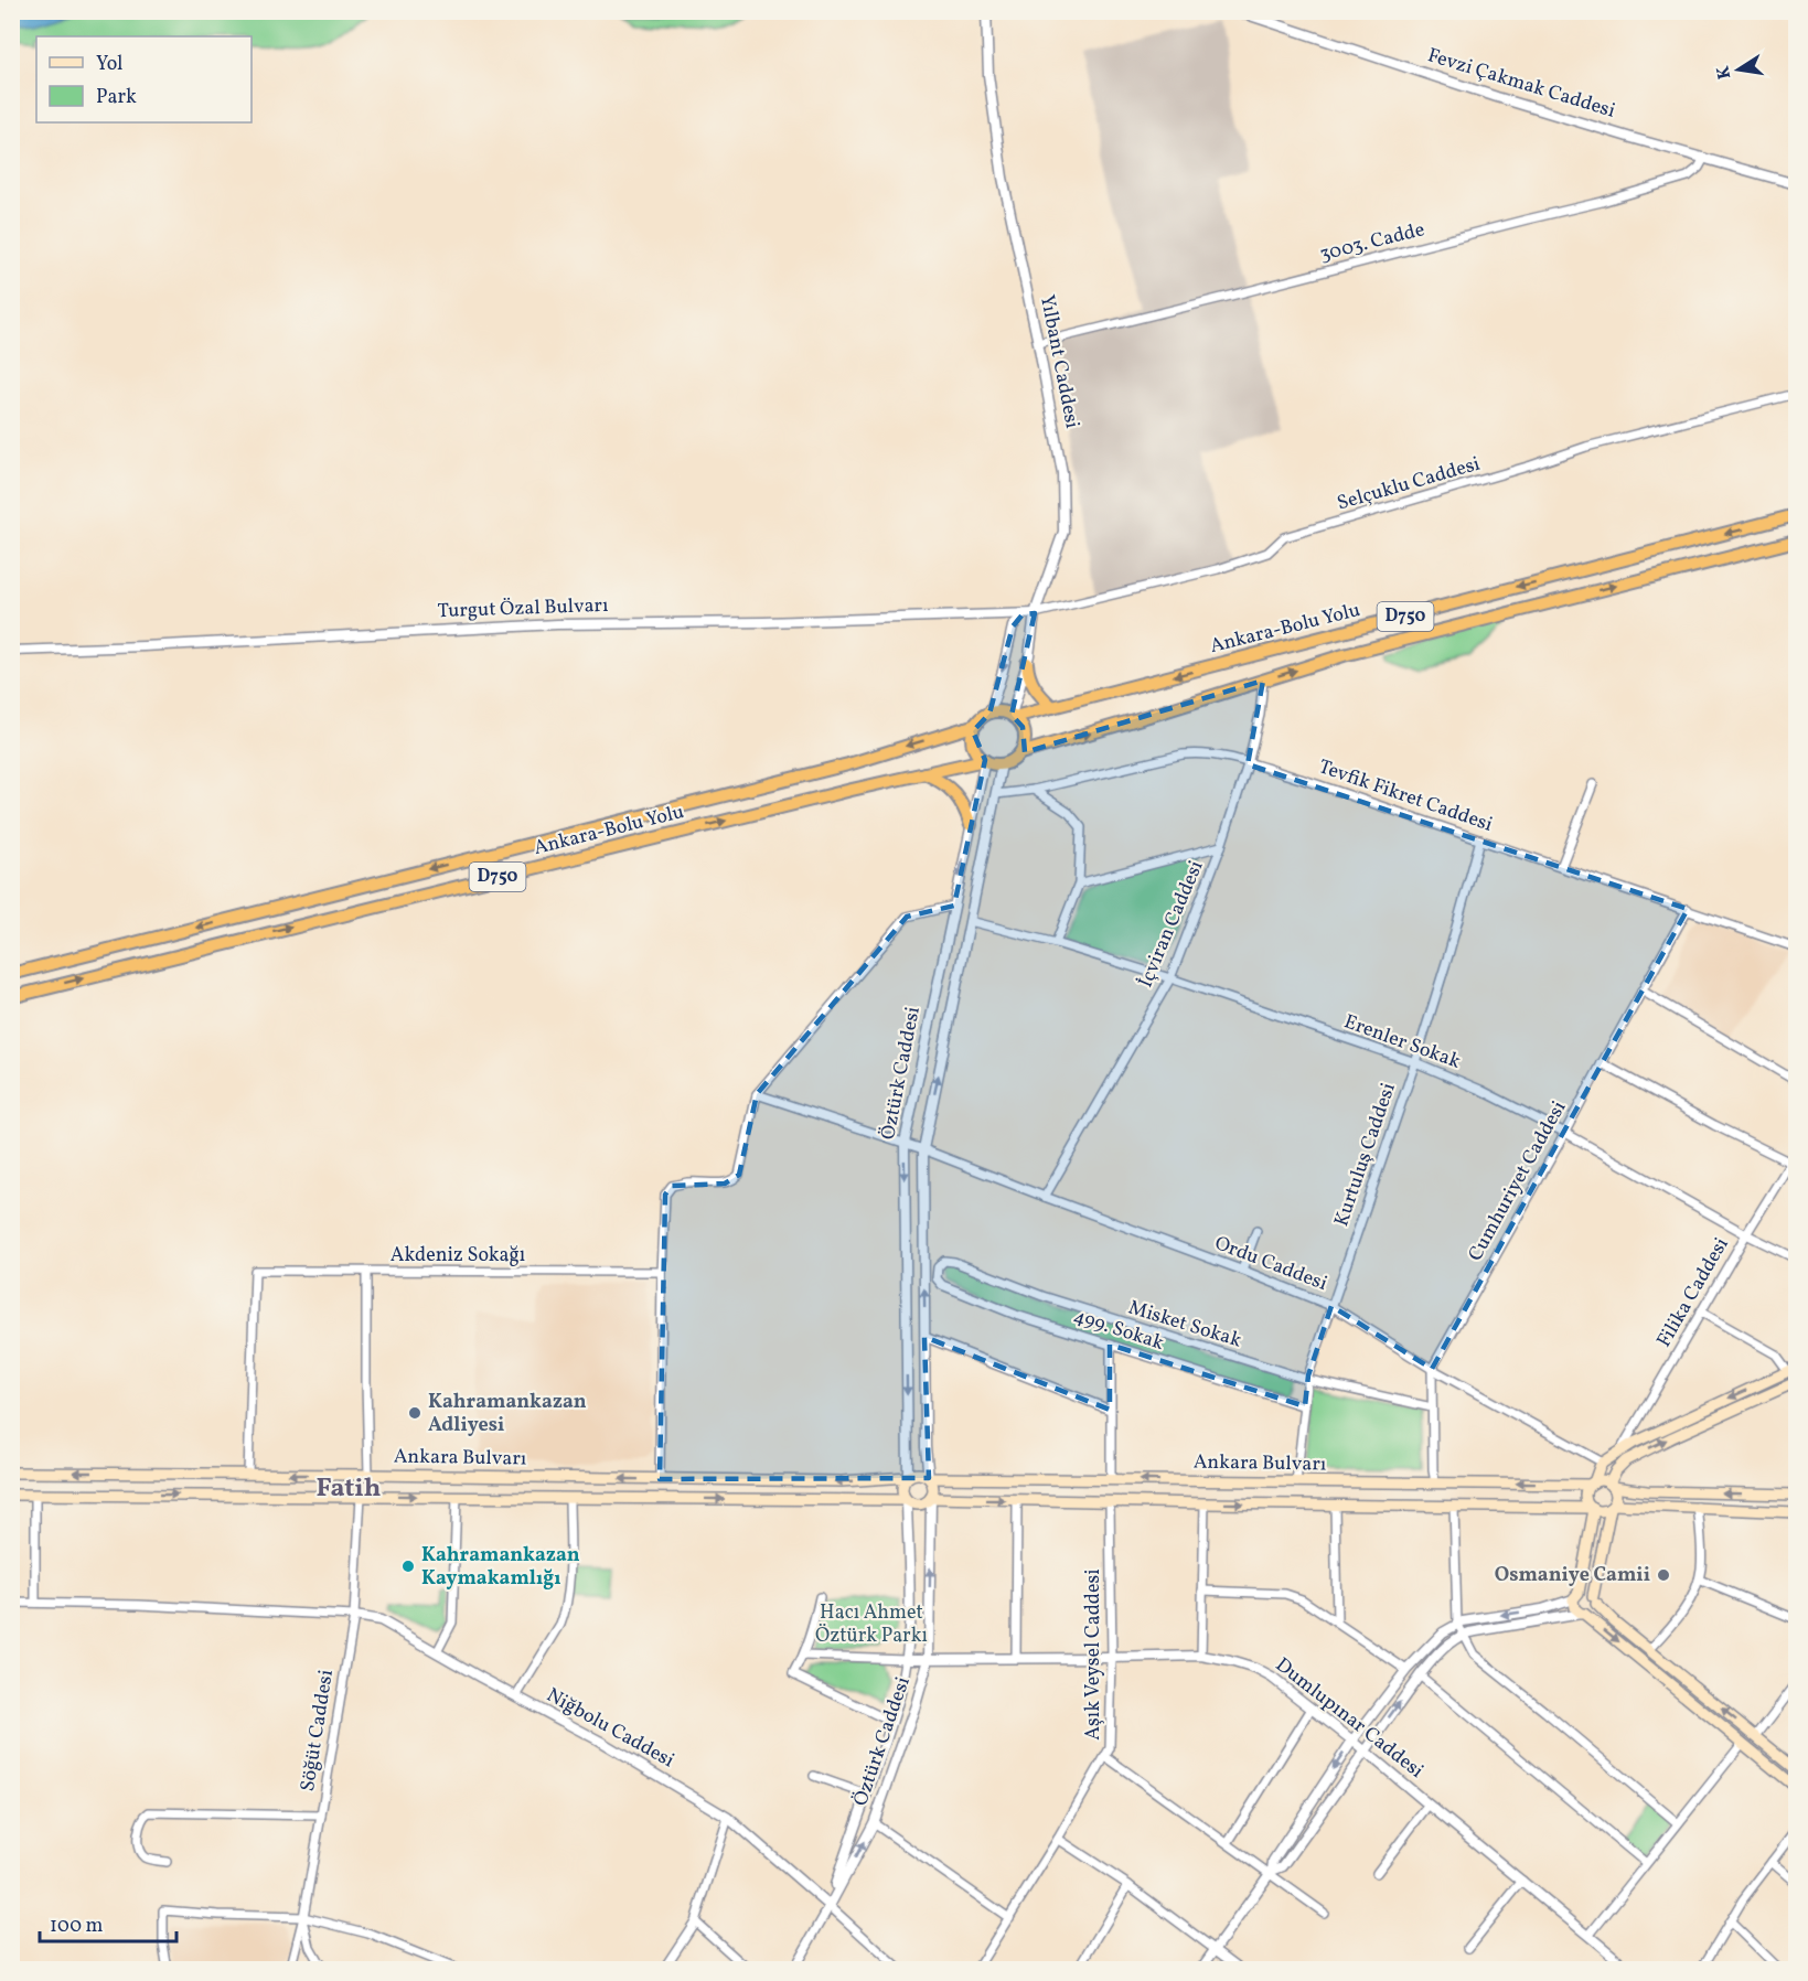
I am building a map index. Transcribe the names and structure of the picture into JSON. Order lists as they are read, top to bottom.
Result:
{
  "streets": {
    "highway": ["D750", "Ankara-Bolu Yolu"],
    "main road": ["Ankara Bulvarı"],
    "street": [
      "Fevzi Çakmak Caddesi",
      "3003. Cadde",
      "Yılbant Caddesi",
      "Selçuklu Caddesi",
      "Turgut Özal Bulvarı",
      "Tevfik Fikret Caddesi",
      "İçviran Caddesi",
      "Erenler Sokak",
      "Öztürk Caddesi",
      "Kurtuluş Caddesi",
      "Cumhuriyet Caddesi",
      "Akdeniz Sokağı",
      "Ordu Caddesi",
      "Filika Caddesi",
      "Misket Sokak",
      "499. Sokak",
      "Aşık Veysel Caddesi",
      "Dumlupınar Caddesi",
      "Niğbolu Caddesi",
      "Söğüt Caddesi"
    ]
  },
  "crossings": [
    ["Fevzi Çakmak Caddesi", "3003. Cadde"],
    ["3003. Cadde", "Yılbant Caddesi"],
    ["Yılbant Caddesi", "Selçuklu Caddesi"],
    ["Yılbant Caddesi", "Turgut Özal Bulvarı"],
    ["Yılbant Caddesi", "Ankara-Bolu Yolu"],
    ["Yılbant Caddesi", "Öztürk Caddesi"],
    ["Selçuklu Caddesi", "Turgut Özal Bulvarı"],
    ["Ankara-Bolu Yolu", "İçviran Caddesi"],
    ["Ankara-Bolu Yolu", "Öztürk Caddesi"],
    ["Tevfik Fikret Caddesi", "İçviran Caddesi"],
    ["Tevfik Fikret Caddesi", "Öztürk Caddesi"],
    ["Tevfik Fikret Caddesi", "Kurtuluş Caddesi"],
    ["Tevfik Fikret Caddesi", "Cumhuriyet Caddesi"],
    ["İçviran Caddesi", "Erenler Sokak"],
    ["İçviran Caddesi", "Ordu Caddesi"],
    ["Erenler Sokak", "Öztürk Caddesi"],
    ["Erenler Sokak", "Kurtuluş Caddesi"],
    ["Erenler Sokak", "Cumhuriyet Caddesi"],
    ["Erenler Sokak", "Filika Caddesi"],
    ["Öztürk Caddesi", "Ordu Caddesi"],
    ["Öztürk Caddesi", "Ankara Bulvarı"],
    ["Öztürk Caddesi", "Dumlupınar Caddesi"],
    ["Öztürk Caddesi", "Niğbolu Caddesi"],
    ["Kurtuluş Caddesi", "Ordu Caddesi"],
    ["Kurtuluş Caddesi", "Misket Sokak"],
    ["Kurtuluş Caddesi", "499. Sokak"],
    ["Kurtuluş Caddesi", "Ankara Bulvarı"],
    ["Cumhuriyet Caddesi", "Ordu Caddesi"],
    ["Cumhuriyet Caddesi", "Misket Sokak"],
    ["Cumhuriyet Caddesi", "Ankara Bulvarı"],
    ["Akdeniz Sokağı", "Ankara Bulvarı"],
    ["Misket Sokak", "499. Sokak"],
    ["Ankara Bulvarı", "Aşık Veysel Caddesi"],
    ["Ankara Bulvarı", "Söğüt Caddesi"],
    ["Aşık Veysel Caddesi", "Dumlupınar Caddesi"],
    ["Niğbolu Caddesi", "Söğüt Caddesi"]
  ],
  "districts": ["Fatih"],
  "parks": ["Hacı Ahmet Öztürk Parkı"],
  "places": ["Kahramankazan Adliyesi", "Kahramankazan Kaymakamlığı", "Osmaniye Camii"],
  "legend": ["Yol", "Park"],
  "scale_bar": "100 m",
  "north": "left"
}
